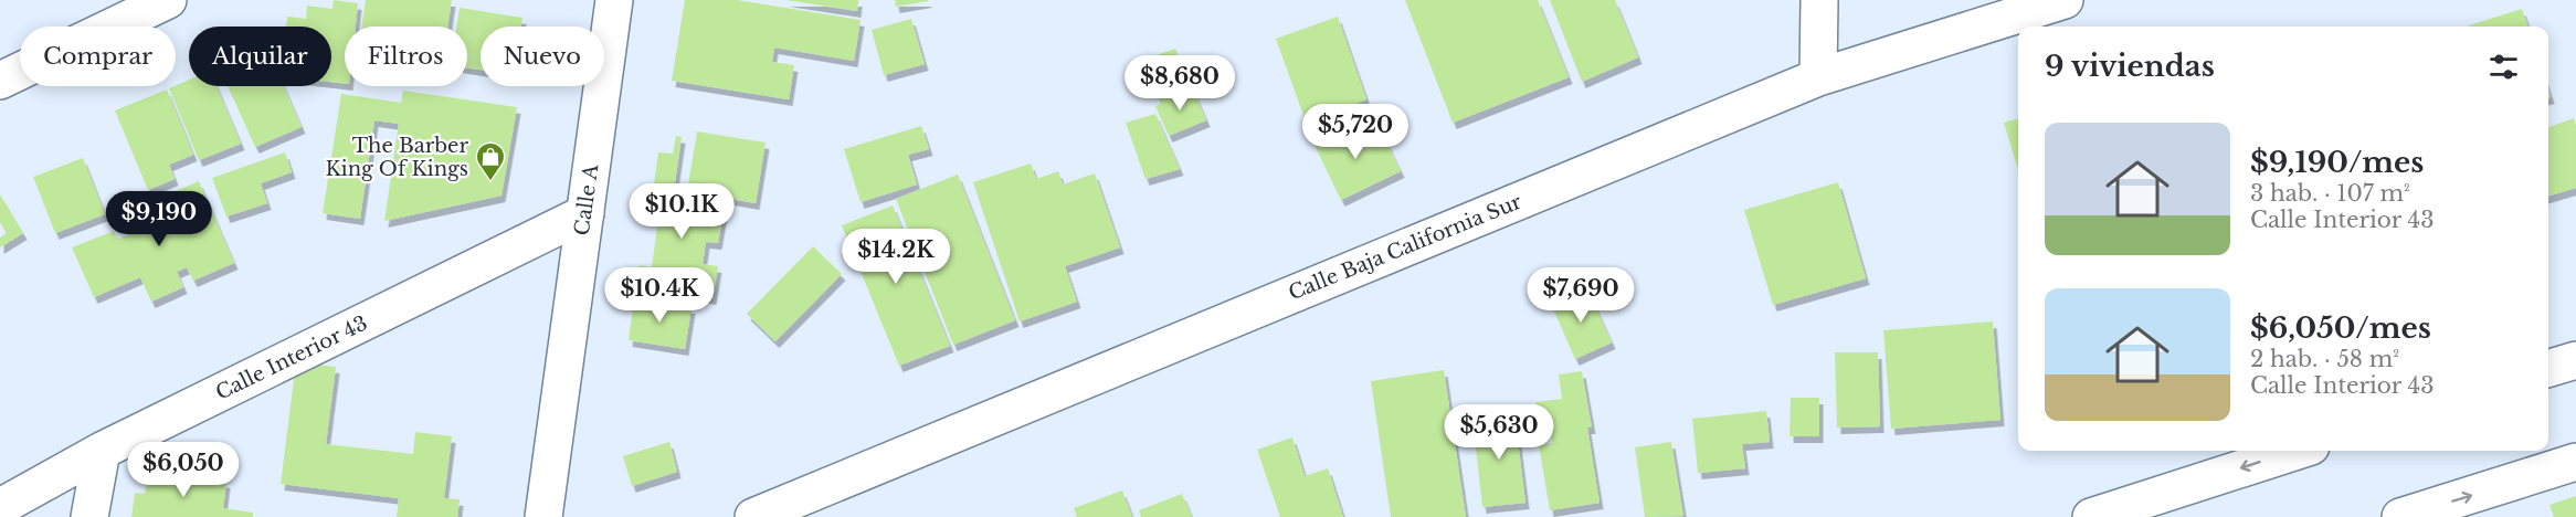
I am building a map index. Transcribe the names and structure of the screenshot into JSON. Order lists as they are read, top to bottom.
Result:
{
  "streets": {
    "street": ["Calle A", "Calle Baja California Sur", "Calle Interior 43"]
  },
  "crossings": [
    ["Calle A", "Calle Interior 43"]
  ],
  "places": {
    "shop": ["The Barber King Of Kings"]
  },
  "page": {
    "chip": [
      "Comprar",
      "Alquilar",
      "Filtros",
      "Nuevo"
    ],
    "heading": "9 viviendas",
    "price": [
      "$8,680",
      "$5,720",
      "$10.1K",
      "$9,190",
      "$14.2K",
      "$10.4K",
      "$7,690",
      "$5,630",
      "$6,050"
    ],
    "list": [
      {
        "name": "$9,190/mes",
        "note": "3 hab. · 107 m² · Calle Interior 43"
      },
      {
        "name": "$6,050/mes",
        "note": "2 hab. · 58 m² · Calle Interior 43"
      }
    ]
  }
}
